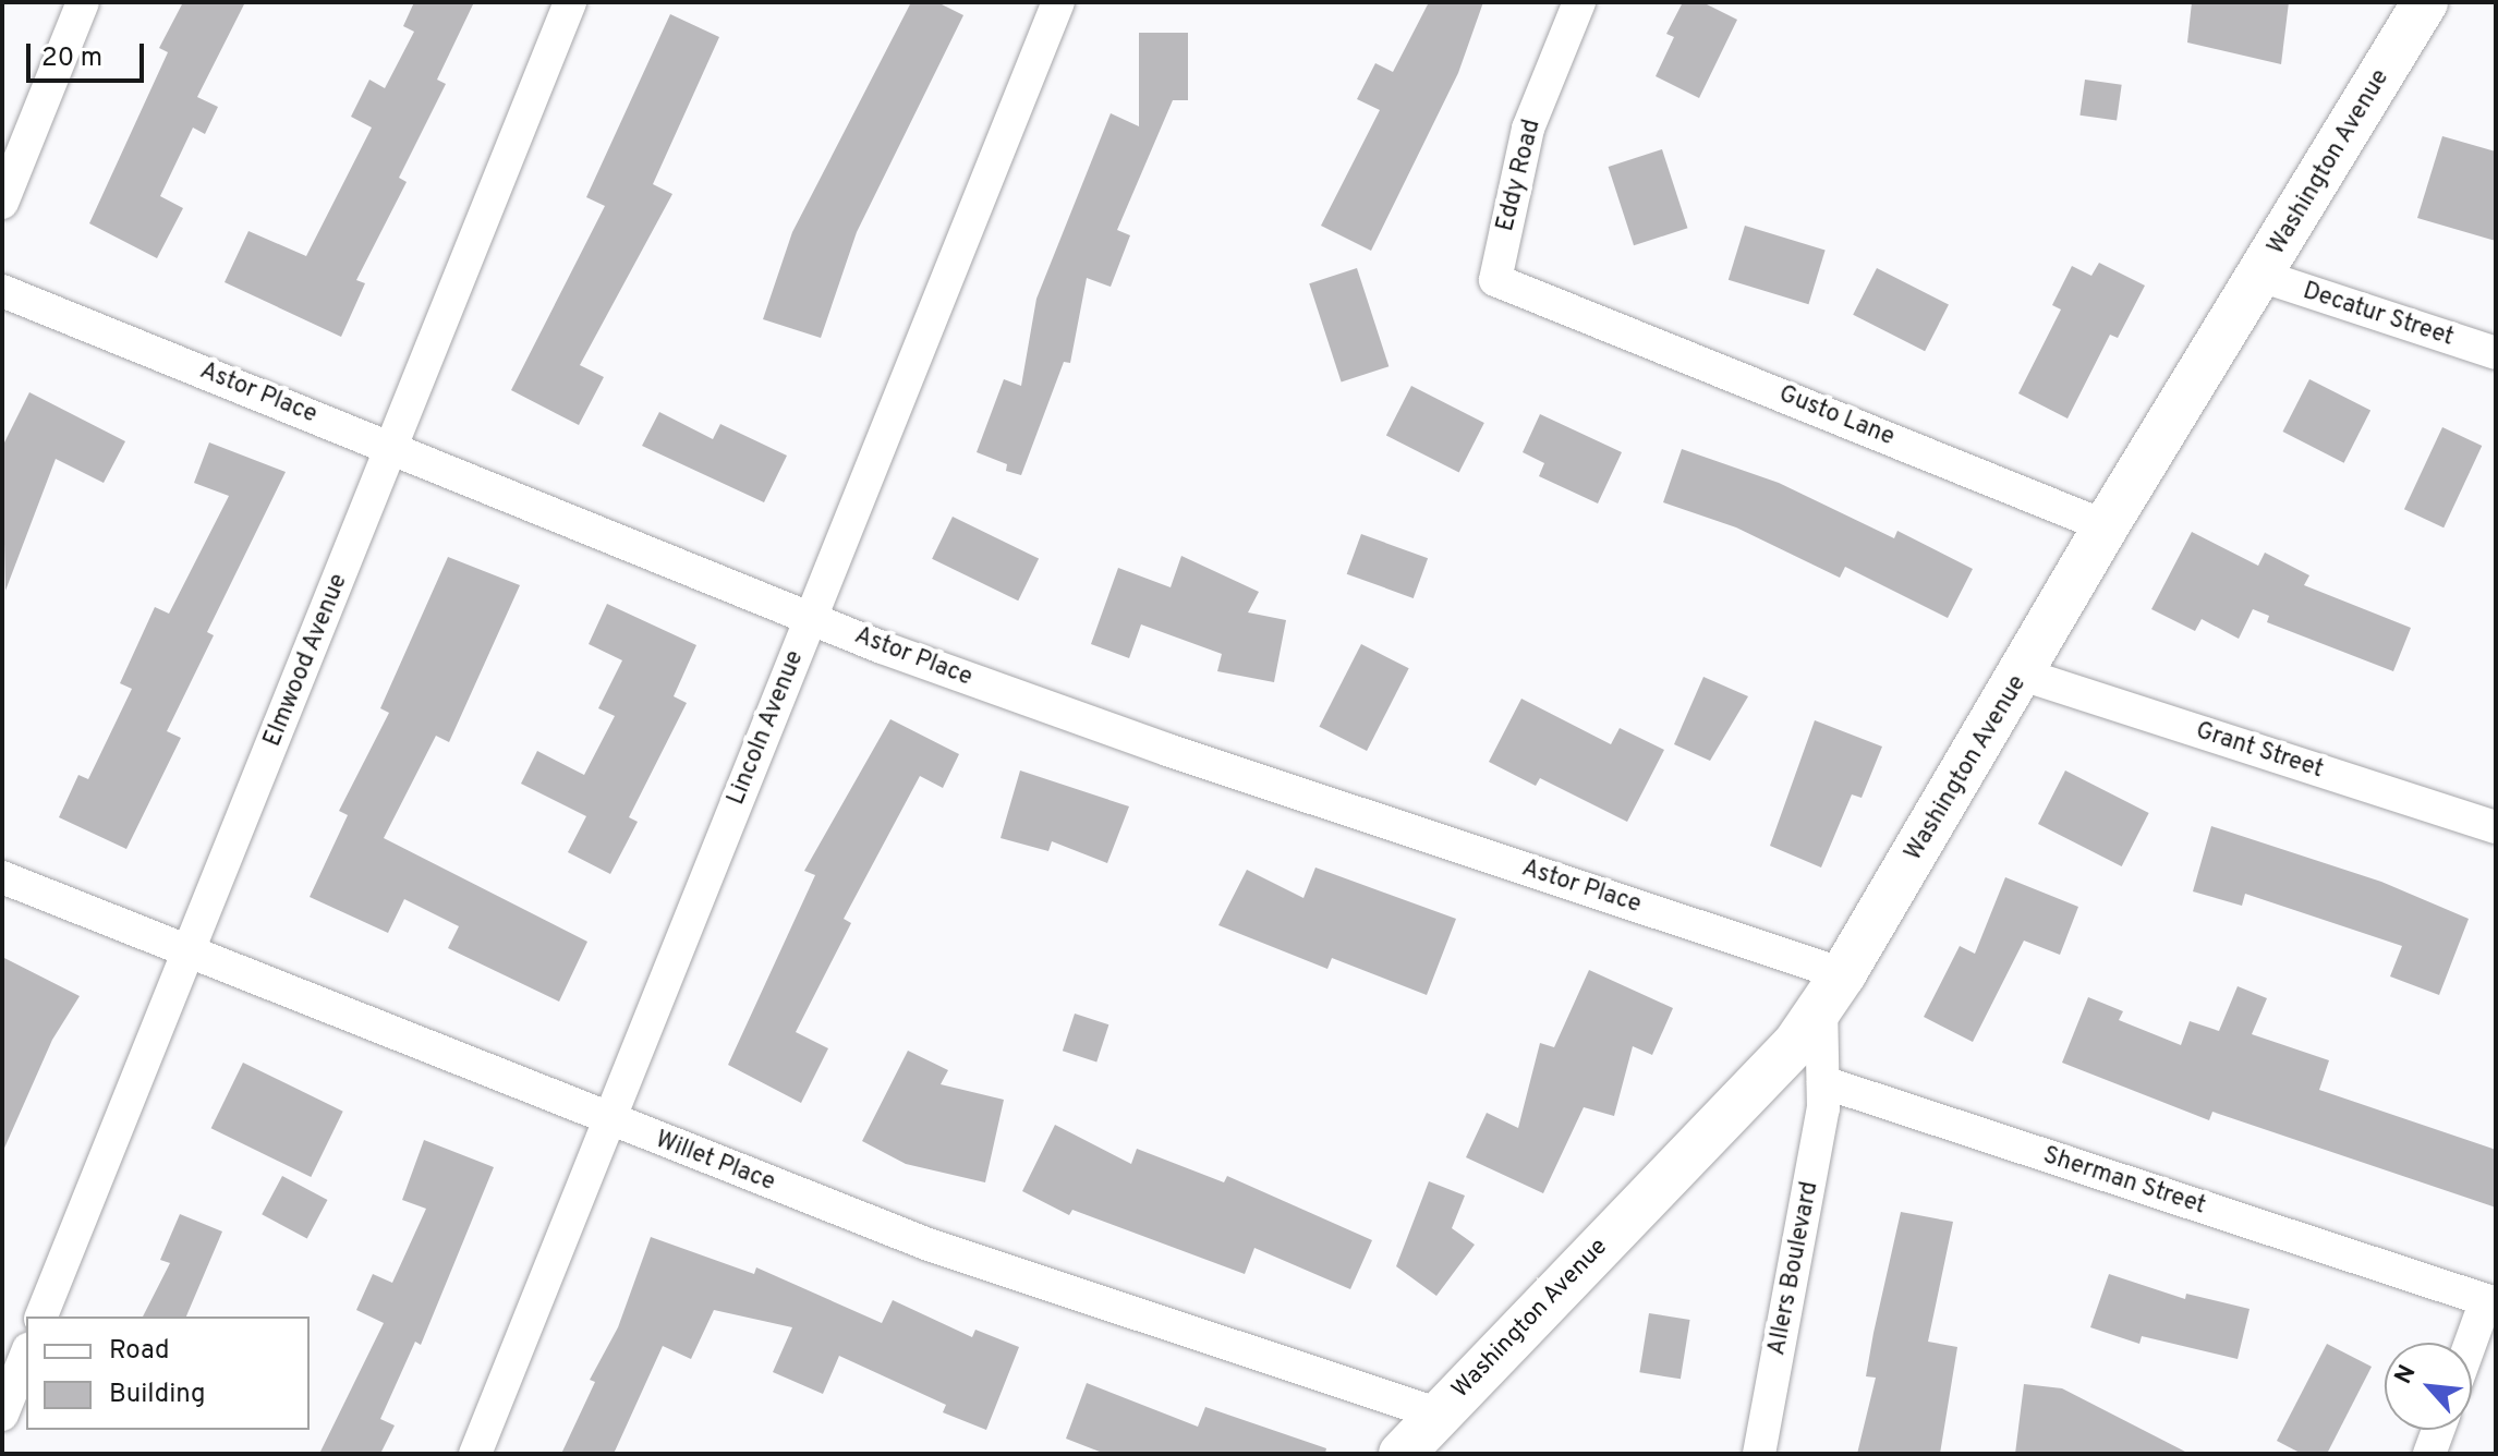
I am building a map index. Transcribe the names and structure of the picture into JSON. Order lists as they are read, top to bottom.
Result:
{
  "streets": {
    "street": [
      "Washington Avenue",
      "Eddy Road",
      "Decatur Street",
      "Astor Place",
      "Gusto Lane",
      "Elmwood Avenue",
      "Lincoln Avenue",
      "Grant Street",
      "Willet Place",
      "Sherman Street",
      "Allers Boulevard"
    ]
  },
  "crossings": [
    ["Washington Avenue", "Decatur Street"],
    ["Washington Avenue", "Astor Place"],
    ["Washington Avenue", "Gusto Lane"],
    ["Washington Avenue", "Grant Street"],
    ["Washington Avenue", "Willet Place"],
    ["Eddy Road", "Gusto Lane"],
    ["Astor Place", "Elmwood Avenue"],
    ["Astor Place", "Lincoln Avenue"],
    ["Elmwood Avenue", "Willet Place"],
    ["Lincoln Avenue", "Willet Place"],
    ["Sherman Street", "Allers Boulevard"]
  ],
  "legend": ["Road", "Building"],
  "scale_bar": "20 m",
  "north": "top left"
}
